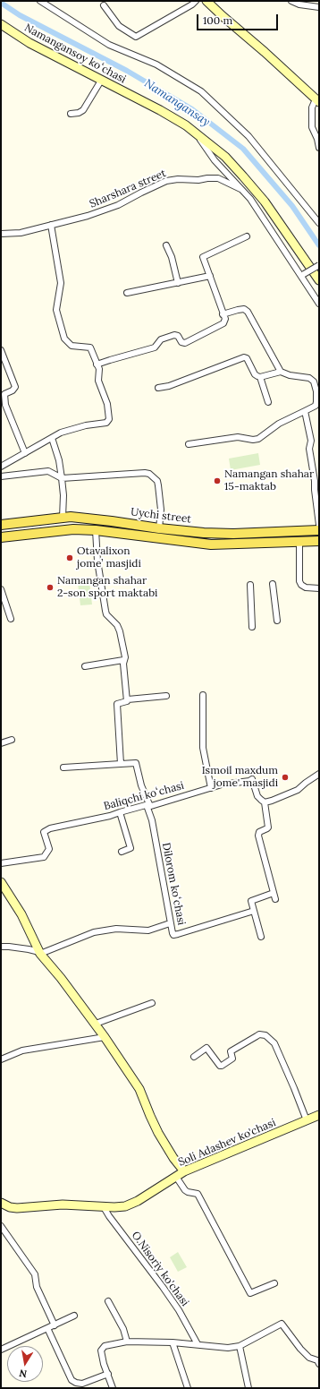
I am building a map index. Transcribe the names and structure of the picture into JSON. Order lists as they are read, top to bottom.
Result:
{
  "streets": {
    "main road": ["Uychi street"],
    "street": [
      "Namangansoy koʻchasi",
      "Sharshara street",
      "Baliqchi koʻchasi",
      "Dilorom koʻchasi",
      "Soli Adashev ko'chasi",
      "O.Nisoriy ko'chasi"
    ]
  },
  "crossings": [
    ["Baliqchi koʻchasi", "Dilorom koʻchasi"],
    ["Soli Adashev ko'chasi", "O.Nisoriy ko'chasi"]
  ],
  "water": ["Namangansay"],
  "places": [
    "Namangan shahar 15-maktab",
    "Otavalixon jome’ masjidi",
    "Namangan shahar 2-son sport maktabi",
    "Ismoil maxdum jome' masjidi"
  ],
  "scale_bar": "100 m",
  "north": "bottom"
}
